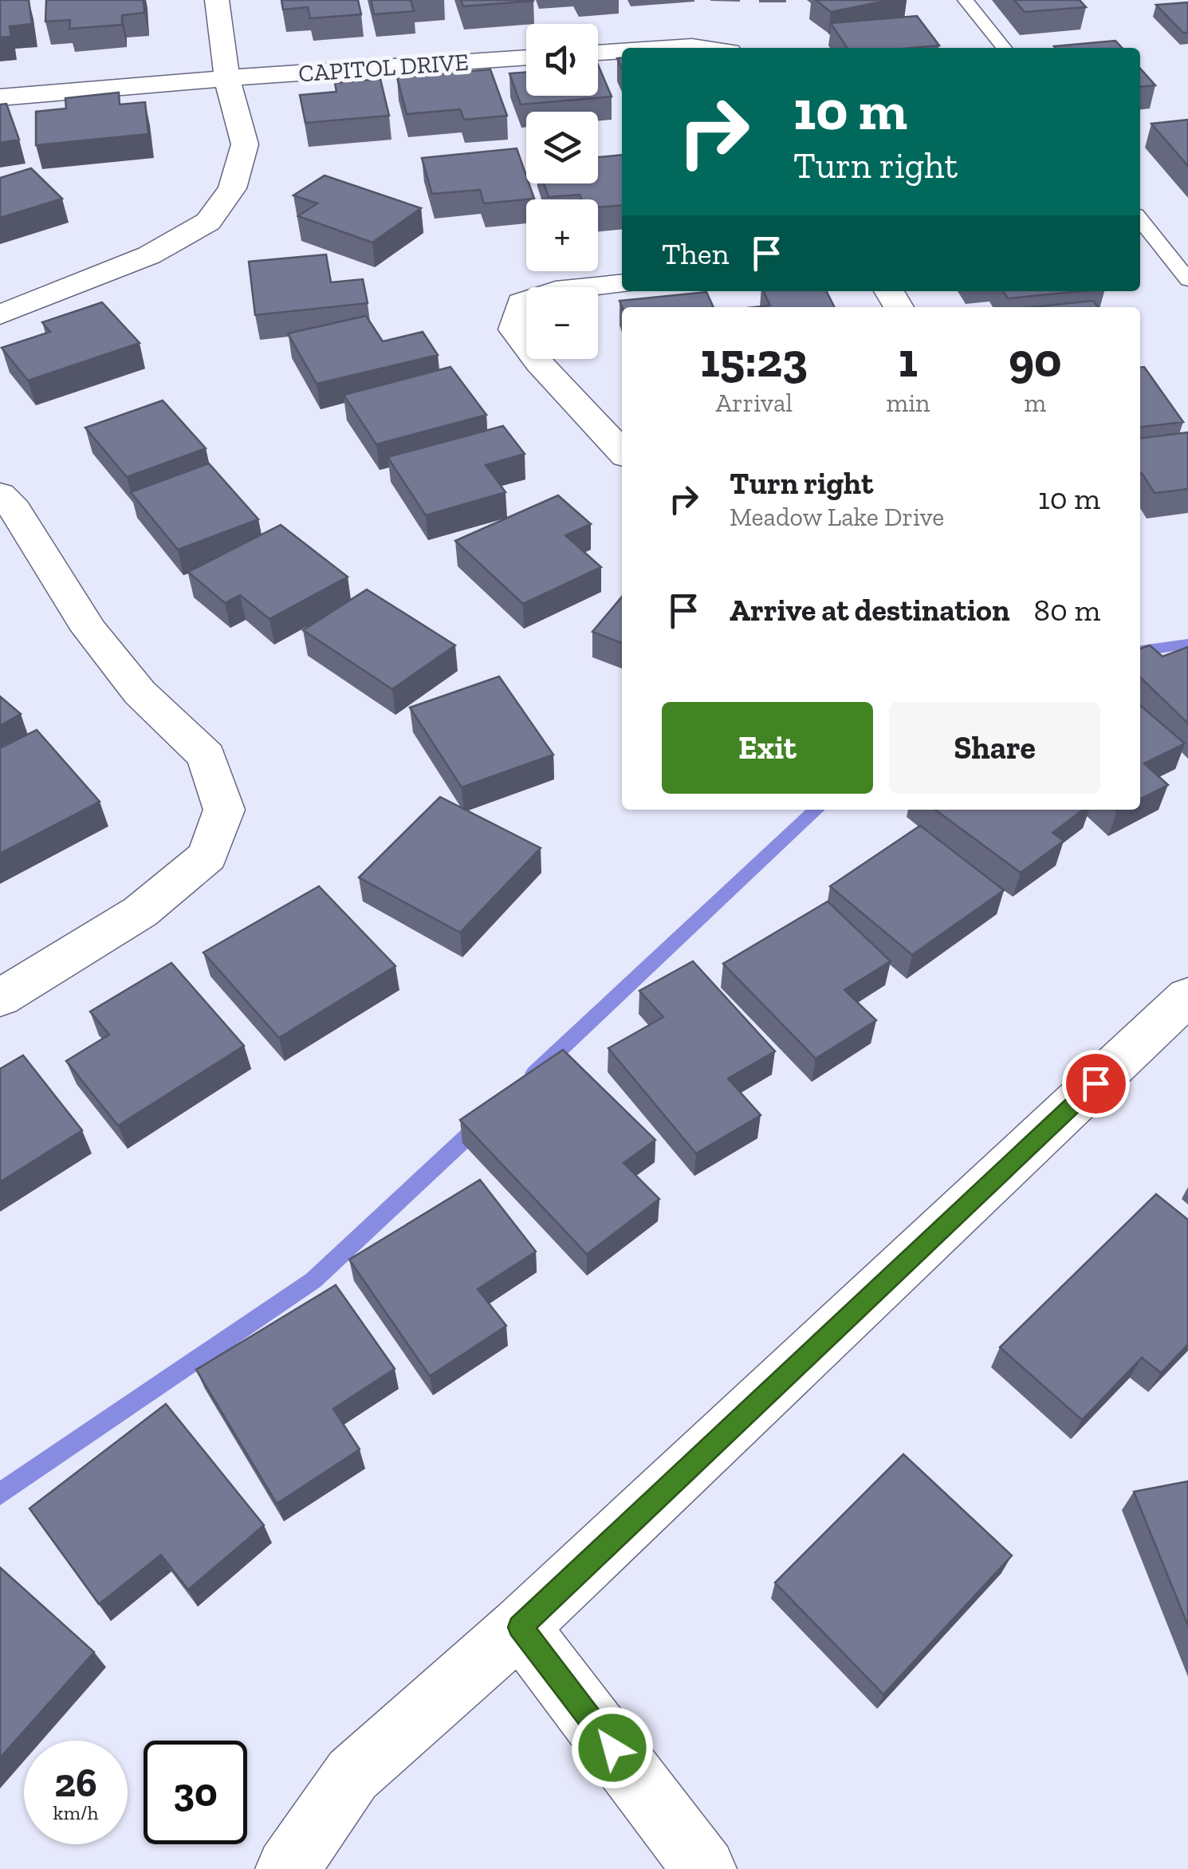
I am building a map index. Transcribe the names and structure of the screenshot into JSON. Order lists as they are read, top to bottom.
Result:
{
  "streets": {
    "street": ["CAPITOL DRIVE"]
  },
  "page": {
    "map_buttons": ["+", "−"],
    "turn": ["10 m", "Turn right"],
    "then": "Then",
    "eta": [
      "15:23",
      "Arrival",
      "1",
      "min",
      "90",
      "m"
    ],
    "list": [
      {
        "name": "Turn right",
        "note": "Meadow Lake Drive",
        "value": "10 m"
      },
      {
        "name": "Arrive at destination",
        "value": "80 m"
      }
    ],
    "buttons": ["Exit", "Share"],
    "speed": "26 km/h",
    "limit": "30"
  }
}
